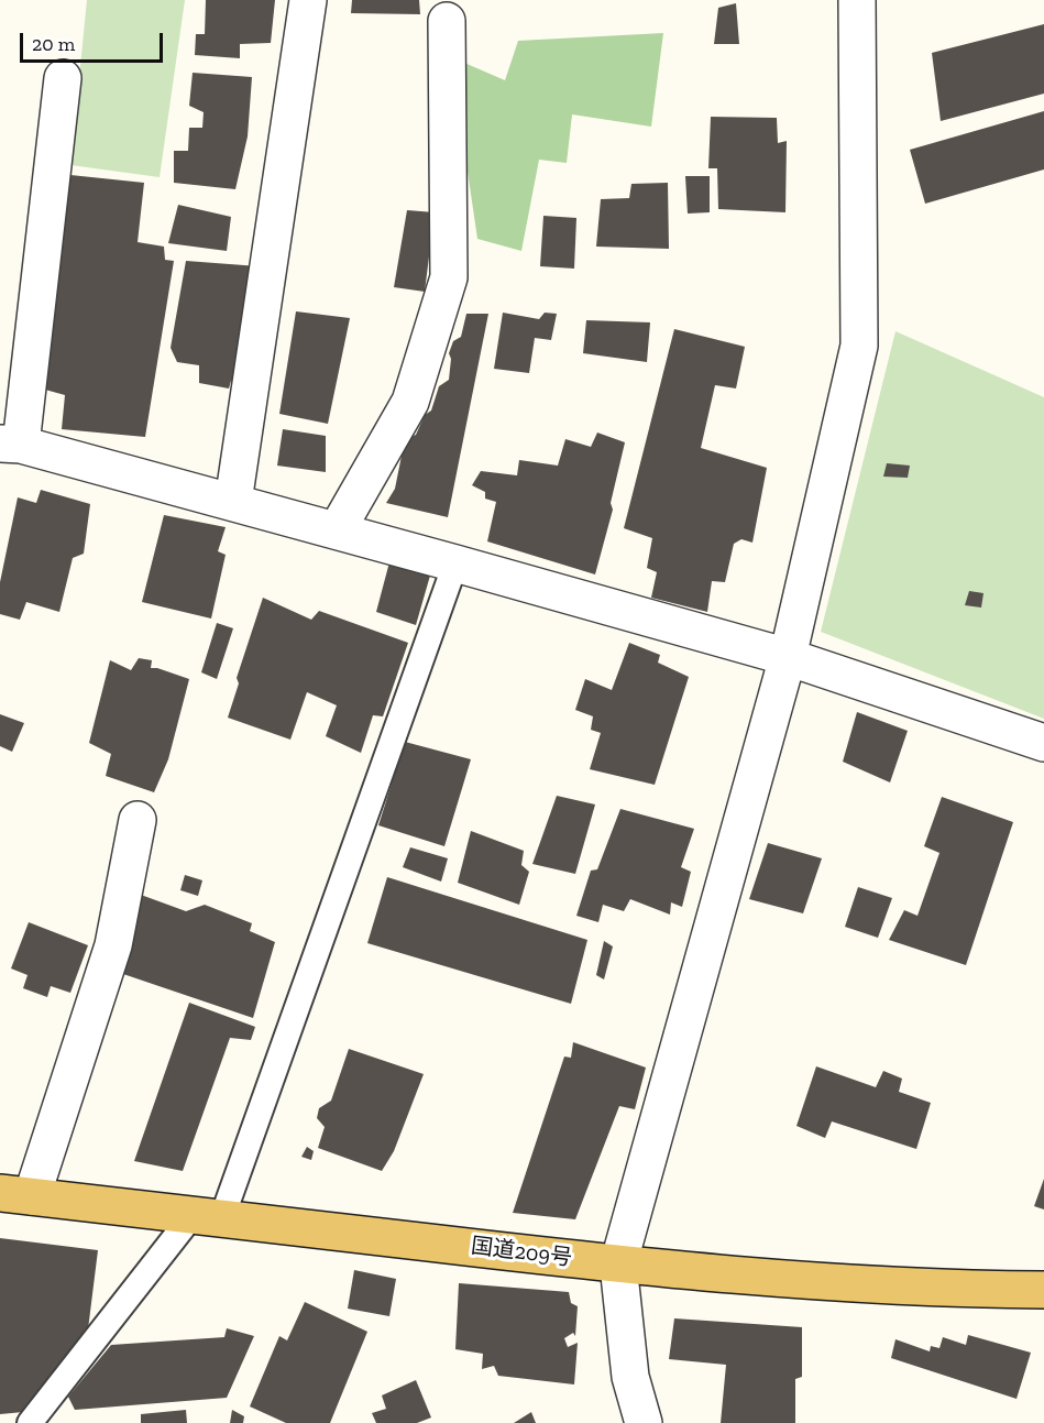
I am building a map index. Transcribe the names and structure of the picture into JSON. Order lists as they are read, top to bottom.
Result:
{
  "streets": {
    "highway": ["国道209号"]
  },
  "scale_bar": "20 m"
}
